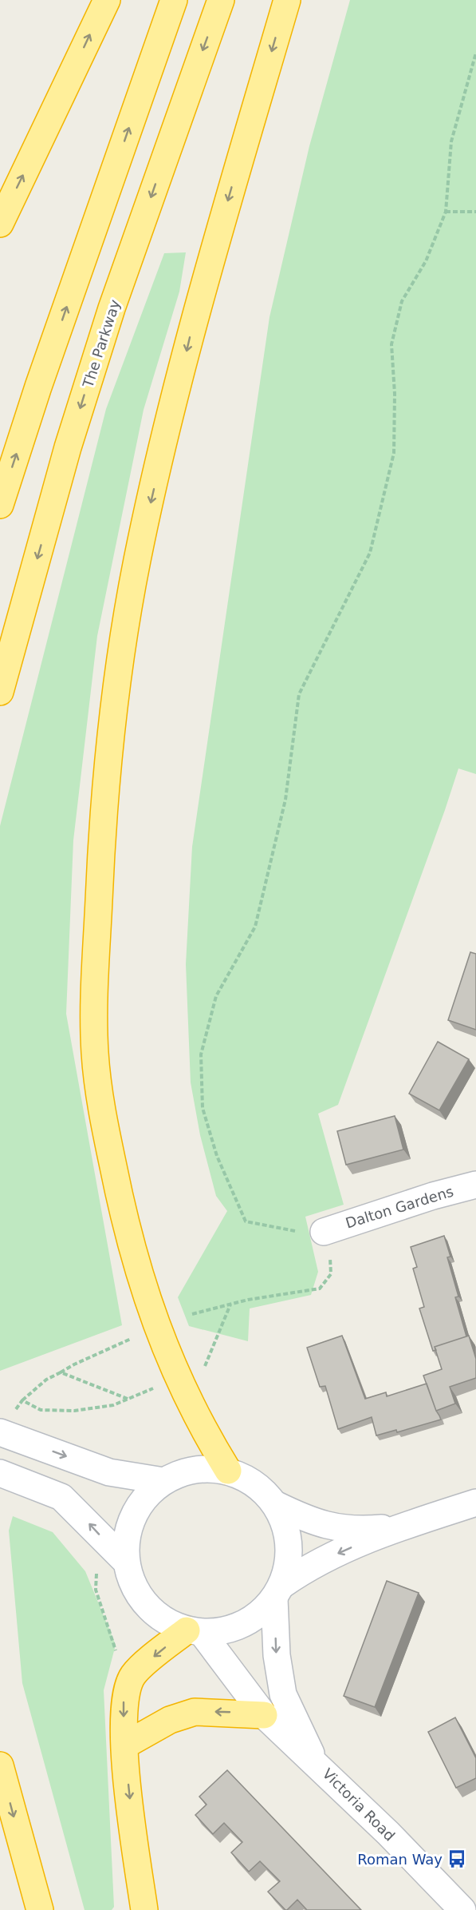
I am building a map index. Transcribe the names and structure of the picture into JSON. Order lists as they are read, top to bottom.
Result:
{
  "streets": {
    "highway": ["The Parkway"],
    "street": ["Dalton Gardens", "Victoria Road"]
  },
  "places": {
    "bus stop": ["Roman Way"]
  }
}
